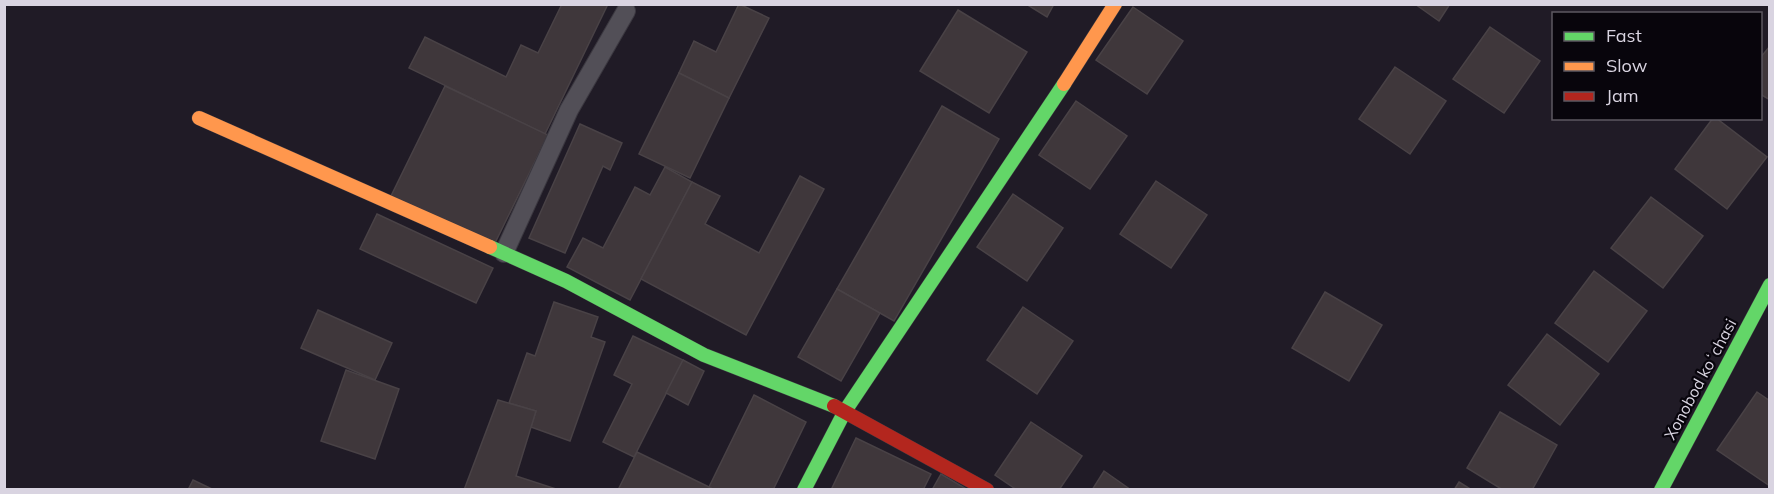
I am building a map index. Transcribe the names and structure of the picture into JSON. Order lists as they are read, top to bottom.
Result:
{
  "streets": {
    "street": ["Xonobod koʻchasi"]
  },
  "legend": ["Fast", "Slow", "Jam"]
}
